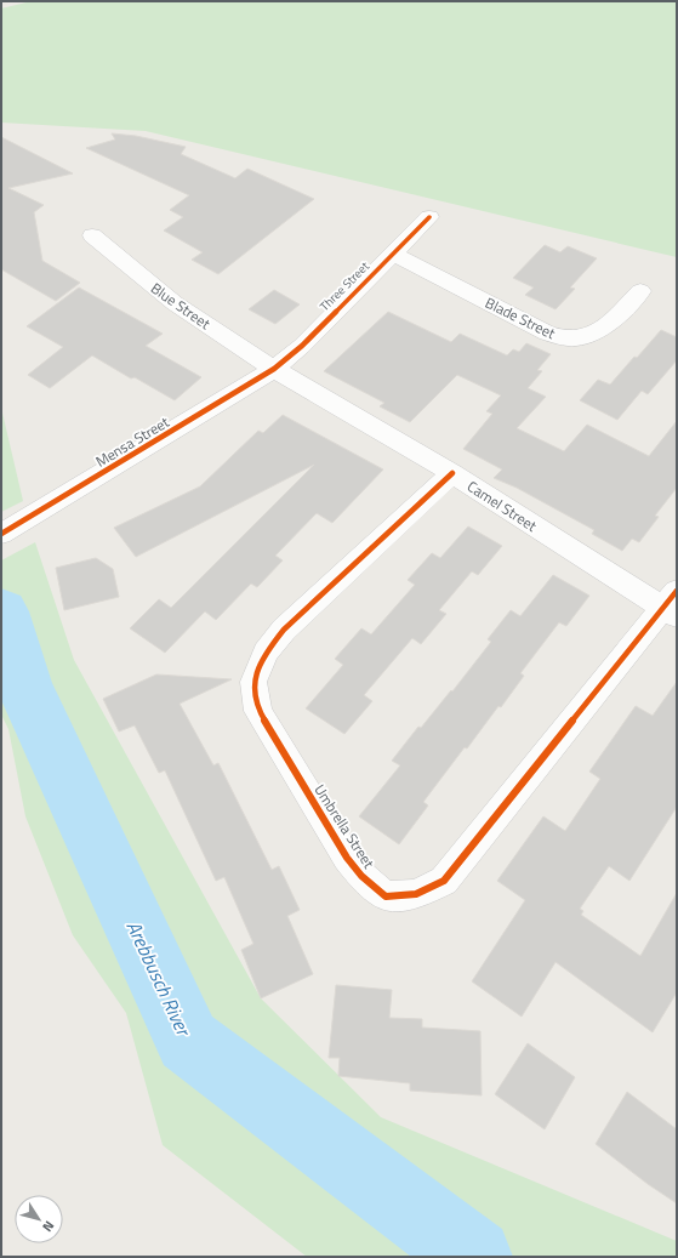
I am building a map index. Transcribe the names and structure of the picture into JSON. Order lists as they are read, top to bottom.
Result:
{
  "streets": {
    "street": [
      "Three Street",
      "Blue Street",
      "Blade Street",
      "Mensa Street",
      "Camel Street",
      "Umbrella Street"
    ]
  },
  "crossings": [
    ["Three Street", "Blue Street"],
    ["Three Street", "Blade Street"],
    ["Three Street", "Mensa Street"],
    ["Three Street", "Camel Street"],
    ["Blue Street", "Mensa Street"],
    ["Blue Street", "Camel Street"],
    ["Mensa Street", "Camel Street"],
    ["Camel Street", "Umbrella Street"]
  ],
  "water": ["Arebbusch River"],
  "north": "bottom right"
}
